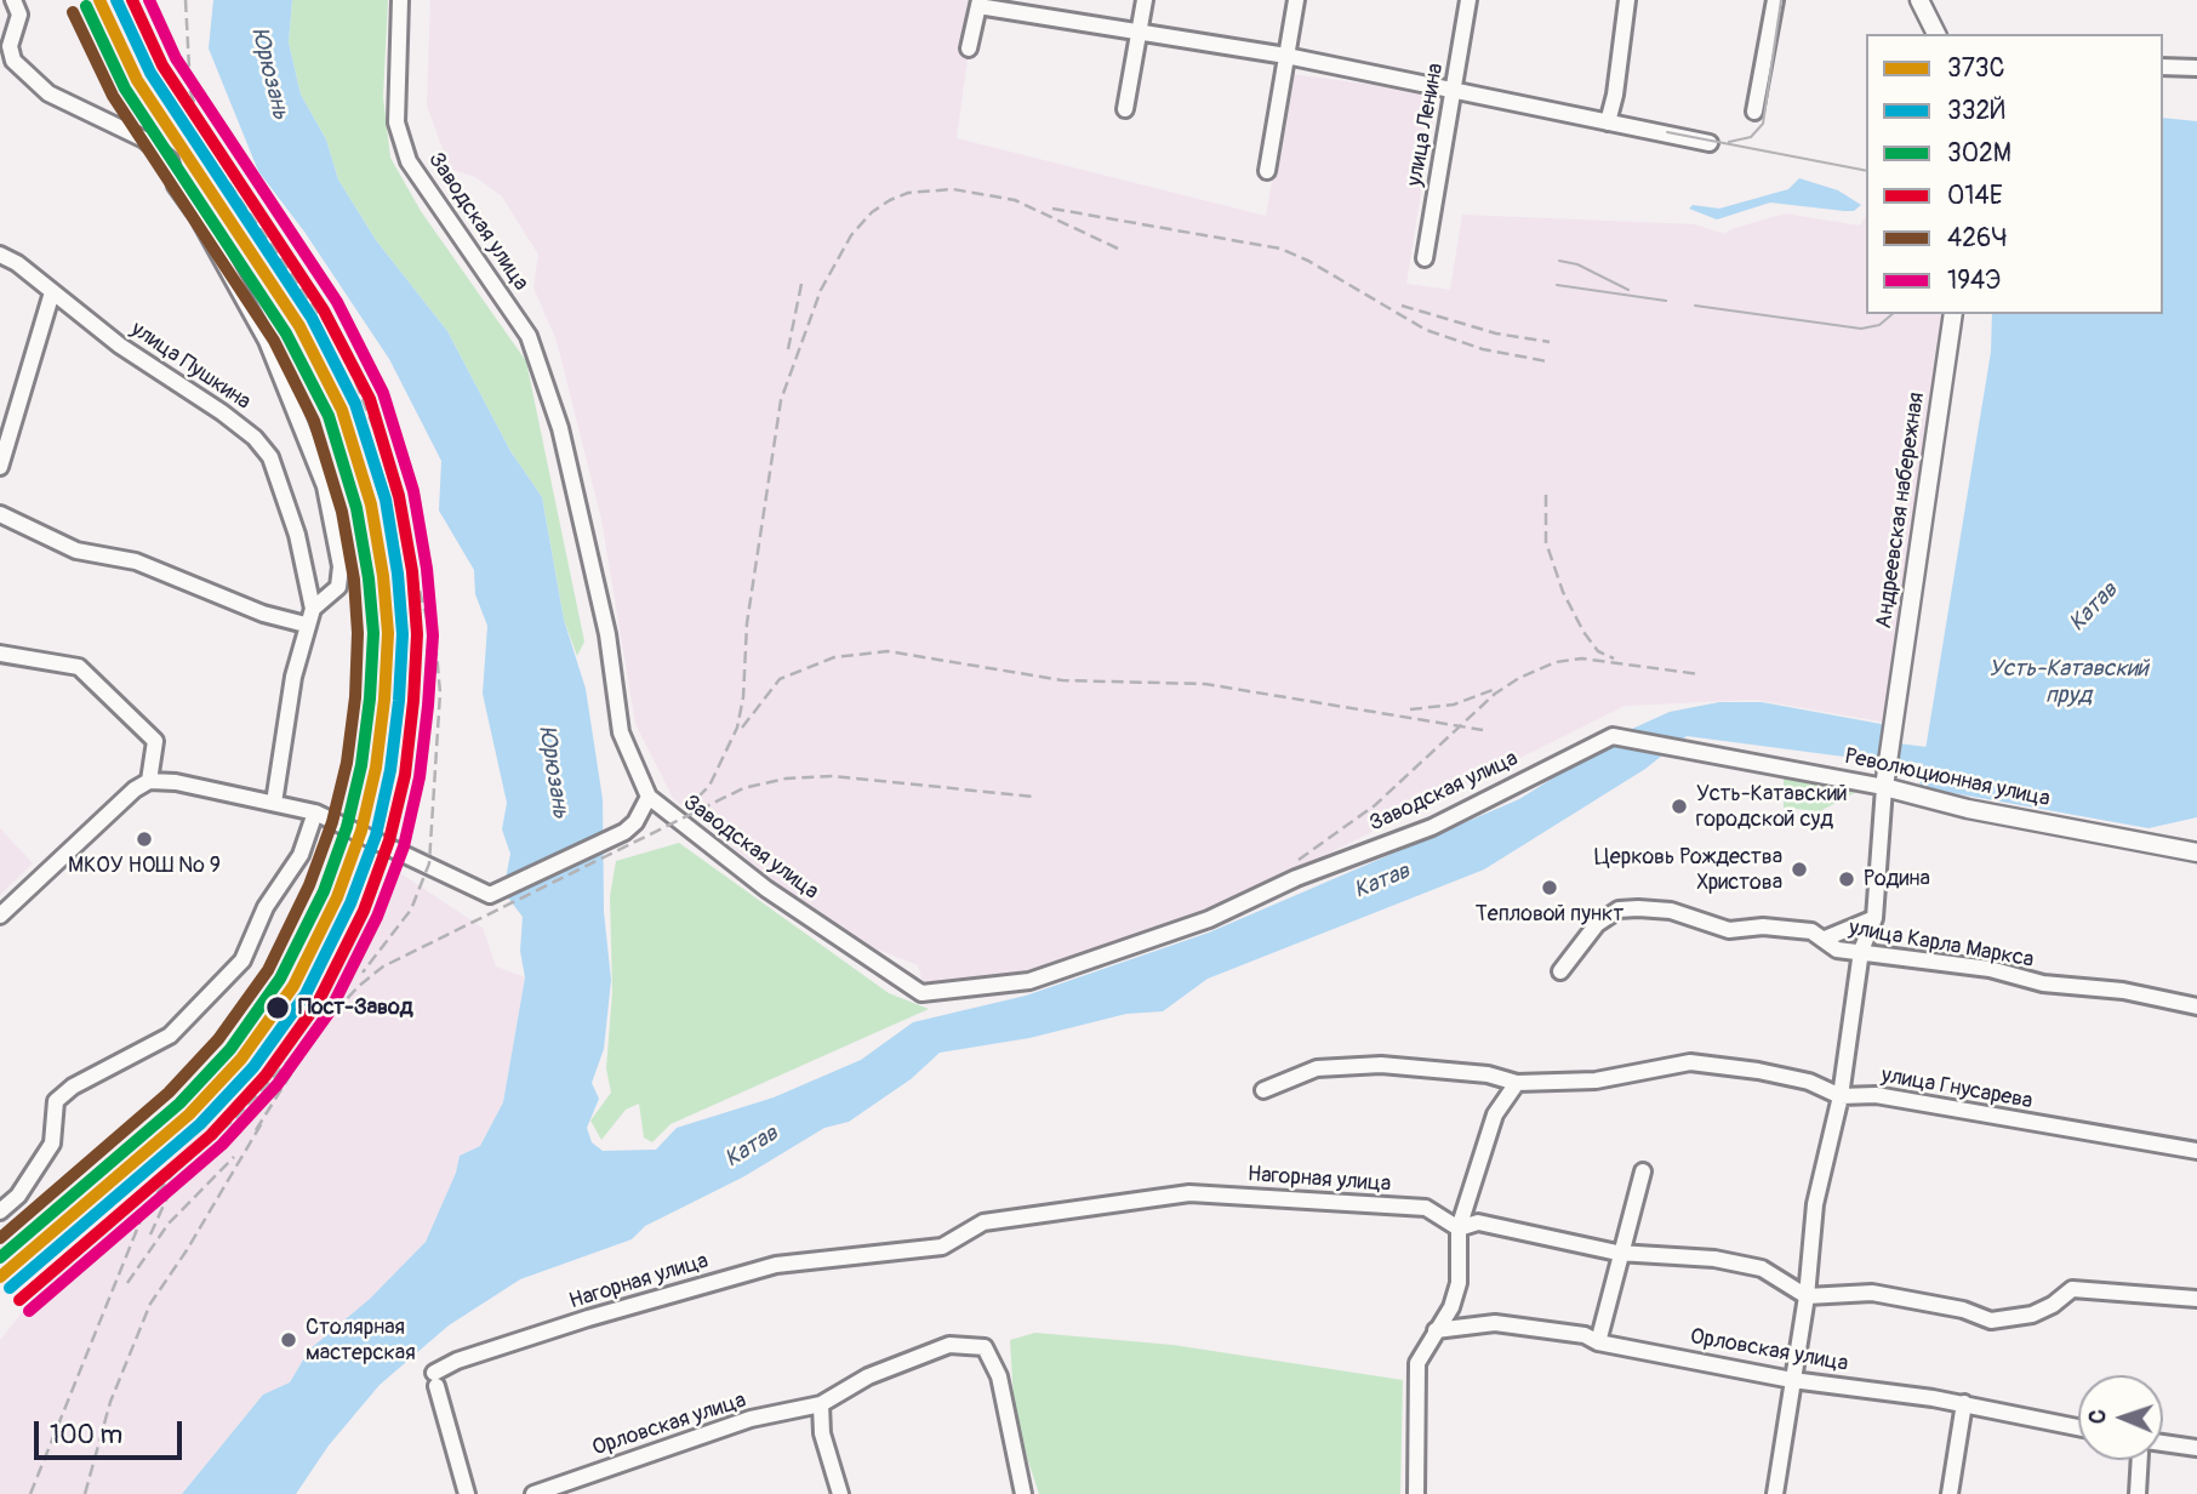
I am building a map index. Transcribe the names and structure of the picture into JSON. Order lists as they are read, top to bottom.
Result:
{
  "streets": {
    "main road": ["Андреевская набережная", "Революционная улица"],
    "street": [
      "улица Ленина",
      "Заводская улица",
      "улица Пушкина",
      "улица Карла Маркса",
      "улица Гнусарева",
      "Нагорная улица",
      "Орловская улица"
    ]
  },
  "crossings": [
    ["Заводская улица", "Революционная улица"],
    ["Андреевская набережная", "Революционная улица"]
  ],
  "water": ["Юрюзань", "Катав", "Усть-Катавский пруд"],
  "places": [
    "Усть-Катавский городской суд",
    "МКОУ НОШ № 9",
    "Церковь Рождества Христова",
    "Родина",
    "Тепловой пункт",
    "Пост-Завод",
    "Столярная мастерская"
  ],
  "lines": [
    "transit line 373C",
    "transit line 332Й",
    "transit line 014Е",
    "transit line 194Э",
    "transit line 302М",
    "transit line 426Ч"
  ],
  "legend": [
    "373C",
    "332Й",
    "302М",
    "014Е",
    "426Ч",
    "194Э"
  ],
  "scale_bar": "100 m",
  "north": "left"
}
